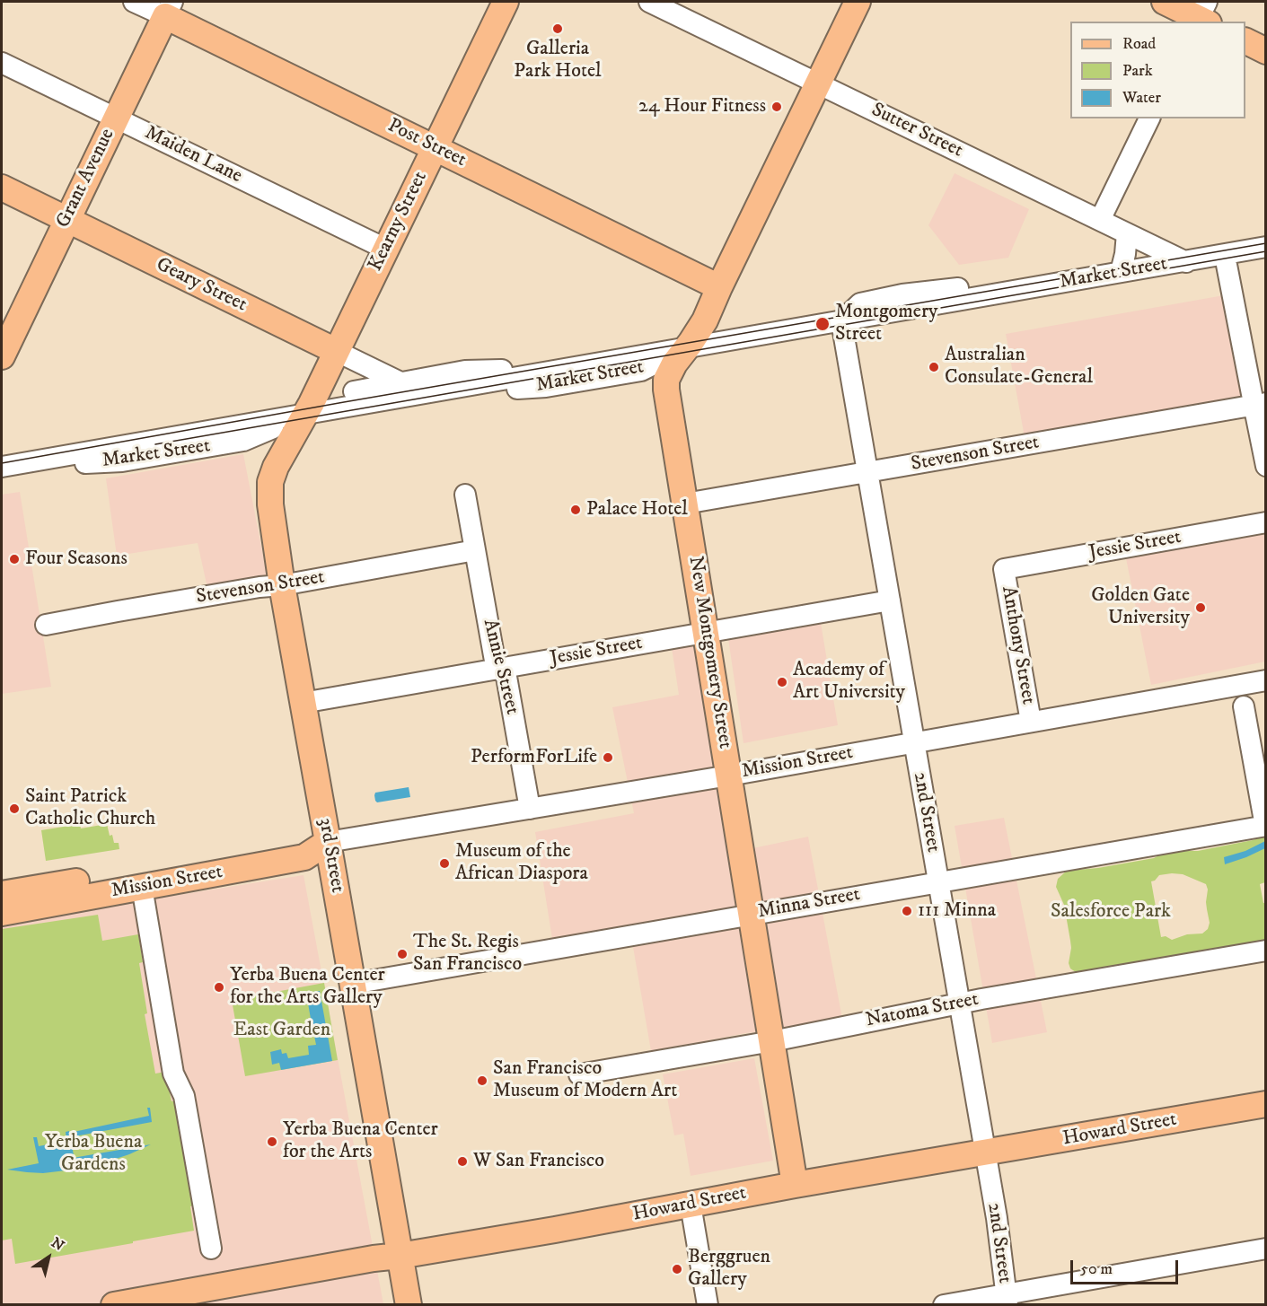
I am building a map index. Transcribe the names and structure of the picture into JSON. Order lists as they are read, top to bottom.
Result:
{
  "streets": {
    "main road": [
      "Post Street",
      "Grant Avenue",
      "Kearny Street",
      "Geary Street",
      "New Montgomery Street",
      "Mission Street",
      "3rd Street",
      "Howard Street"
    ],
    "street": [
      "Sutter Street",
      "Maiden Lane",
      "Market Street",
      "Stevenson Street",
      "Jessie Street",
      "Anthony Street",
      "Annie Street",
      "2nd Street",
      "Minna Street",
      "Natoma Street"
    ]
  },
  "crossings": [
    ["Sutter Street", "Market Street"],
    ["Post Street", "Grant Avenue"],
    ["Post Street", "Kearny Street"],
    ["Maiden Lane", "Grant Avenue"],
    ["Maiden Lane", "Kearny Street"],
    ["Grant Avenue", "Geary Street"],
    ["Kearny Street", "Market Street"],
    ["Kearny Street", "Geary Street"],
    ["Kearny Street", "3rd Street"],
    ["Market Street", "Geary Street"],
    ["Market Street", "New Montgomery Street"],
    ["Market Street", "2nd Street"],
    ["Market Street", "3rd Street"],
    ["Stevenson Street", "New Montgomery Street"],
    ["Stevenson Street", "Annie Street"],
    ["Stevenson Street", "2nd Street"],
    ["Stevenson Street", "3rd Street"],
    ["Jessie Street", "Anthony Street"],
    ["Jessie Street", "New Montgomery Street"],
    ["Jessie Street", "Annie Street"],
    ["Jessie Street", "2nd Street"],
    ["Jessie Street", "3rd Street"],
    ["Anthony Street", "Mission Street"],
    ["New Montgomery Street", "Mission Street"],
    ["New Montgomery Street", "Minna Street"],
    ["New Montgomery Street", "Natoma Street"],
    ["New Montgomery Street", "Howard Street"],
    ["Annie Street", "Mission Street"],
    ["Mission Street", "2nd Street"],
    ["Mission Street", "3rd Street"],
    ["2nd Street", "Minna Street"],
    ["2nd Street", "Natoma Street"],
    ["2nd Street", "Howard Street"],
    ["3rd Street", "Minna Street"],
    ["3rd Street", "Howard Street"]
  ],
  "parks": ["Salesforce Park", "East Garden", "Yerba Buena Gardens"],
  "places": [
    "Galleria Park Hotel",
    "24 Hour Fitness",
    "Montgomery Street",
    "Australian Consulate-General",
    "Palace Hotel",
    "Four Seasons",
    "Golden Gate University",
    "Academy of Art University",
    "PerformForLife",
    "Saint Patrick Catholic Church",
    "Museum of the African Diaspora",
    "111 Minna",
    "The St. Regis San Francisco",
    "Yerba Buena Center for the Arts Gallery",
    "San Francisco Museum of Modern Art",
    "Yerba Buena Center for the Arts",
    "W San Francisco",
    "Berggruen Gallery"
  ],
  "legend": ["Road", "Park", "Water"],
  "scale_bar": "50 m",
  "north": "top right"
}
